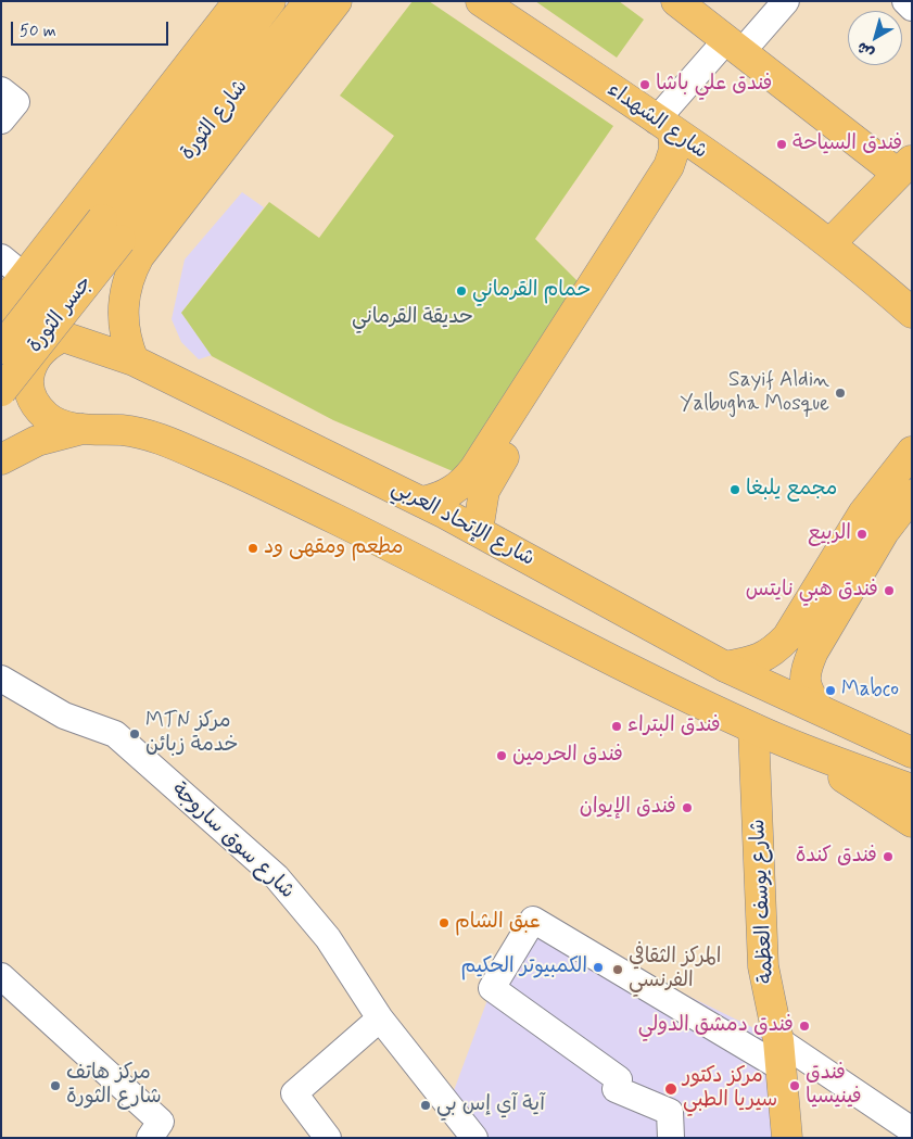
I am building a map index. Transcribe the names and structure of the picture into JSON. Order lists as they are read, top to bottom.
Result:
{
  "streets": {
    "main road": [
      "شارع الثورة",
      "شارع الشهداء",
      "جسر الثورة",
      "شارع الإتحاد العربي",
      "شارع يوسف العظمة"
    ],
    "street": ["شارع سوق ساروجة"]
  },
  "crossings": [
    ["شارع الثورة", "جسر الثورة"]
  ],
  "parks": ["حديقة القرماني"],
  "places": [
    "فندق علي باشا",
    "فندق السياحة",
    "حمام القرماني",
    "Sayif Aldin Yalbugha Mosque",
    "مجمع يلبغا",
    "الربيع",
    "مطعم ومقهى ود",
    "فندق هبي نايتس",
    "Mabco",
    "فندق البتراء",
    "MTN مركز خدمة زبائن",
    "فندق الحرمين",
    "فندق الإيوان",
    "فندق كندة",
    "عبق الشام",
    "الكمبيوتر الحكيم",
    "المركز الثقافي الفرنسي",
    "فندق دمشق الدولي",
    "مركز هاتف شارع الثورة",
    "فندق فينيسيا",
    "مركز دكتور سيريا الطبي",
    "آية آي إس بي"
  ],
  "scale_bar": "50 m",
  "north": "bottom left"
}
